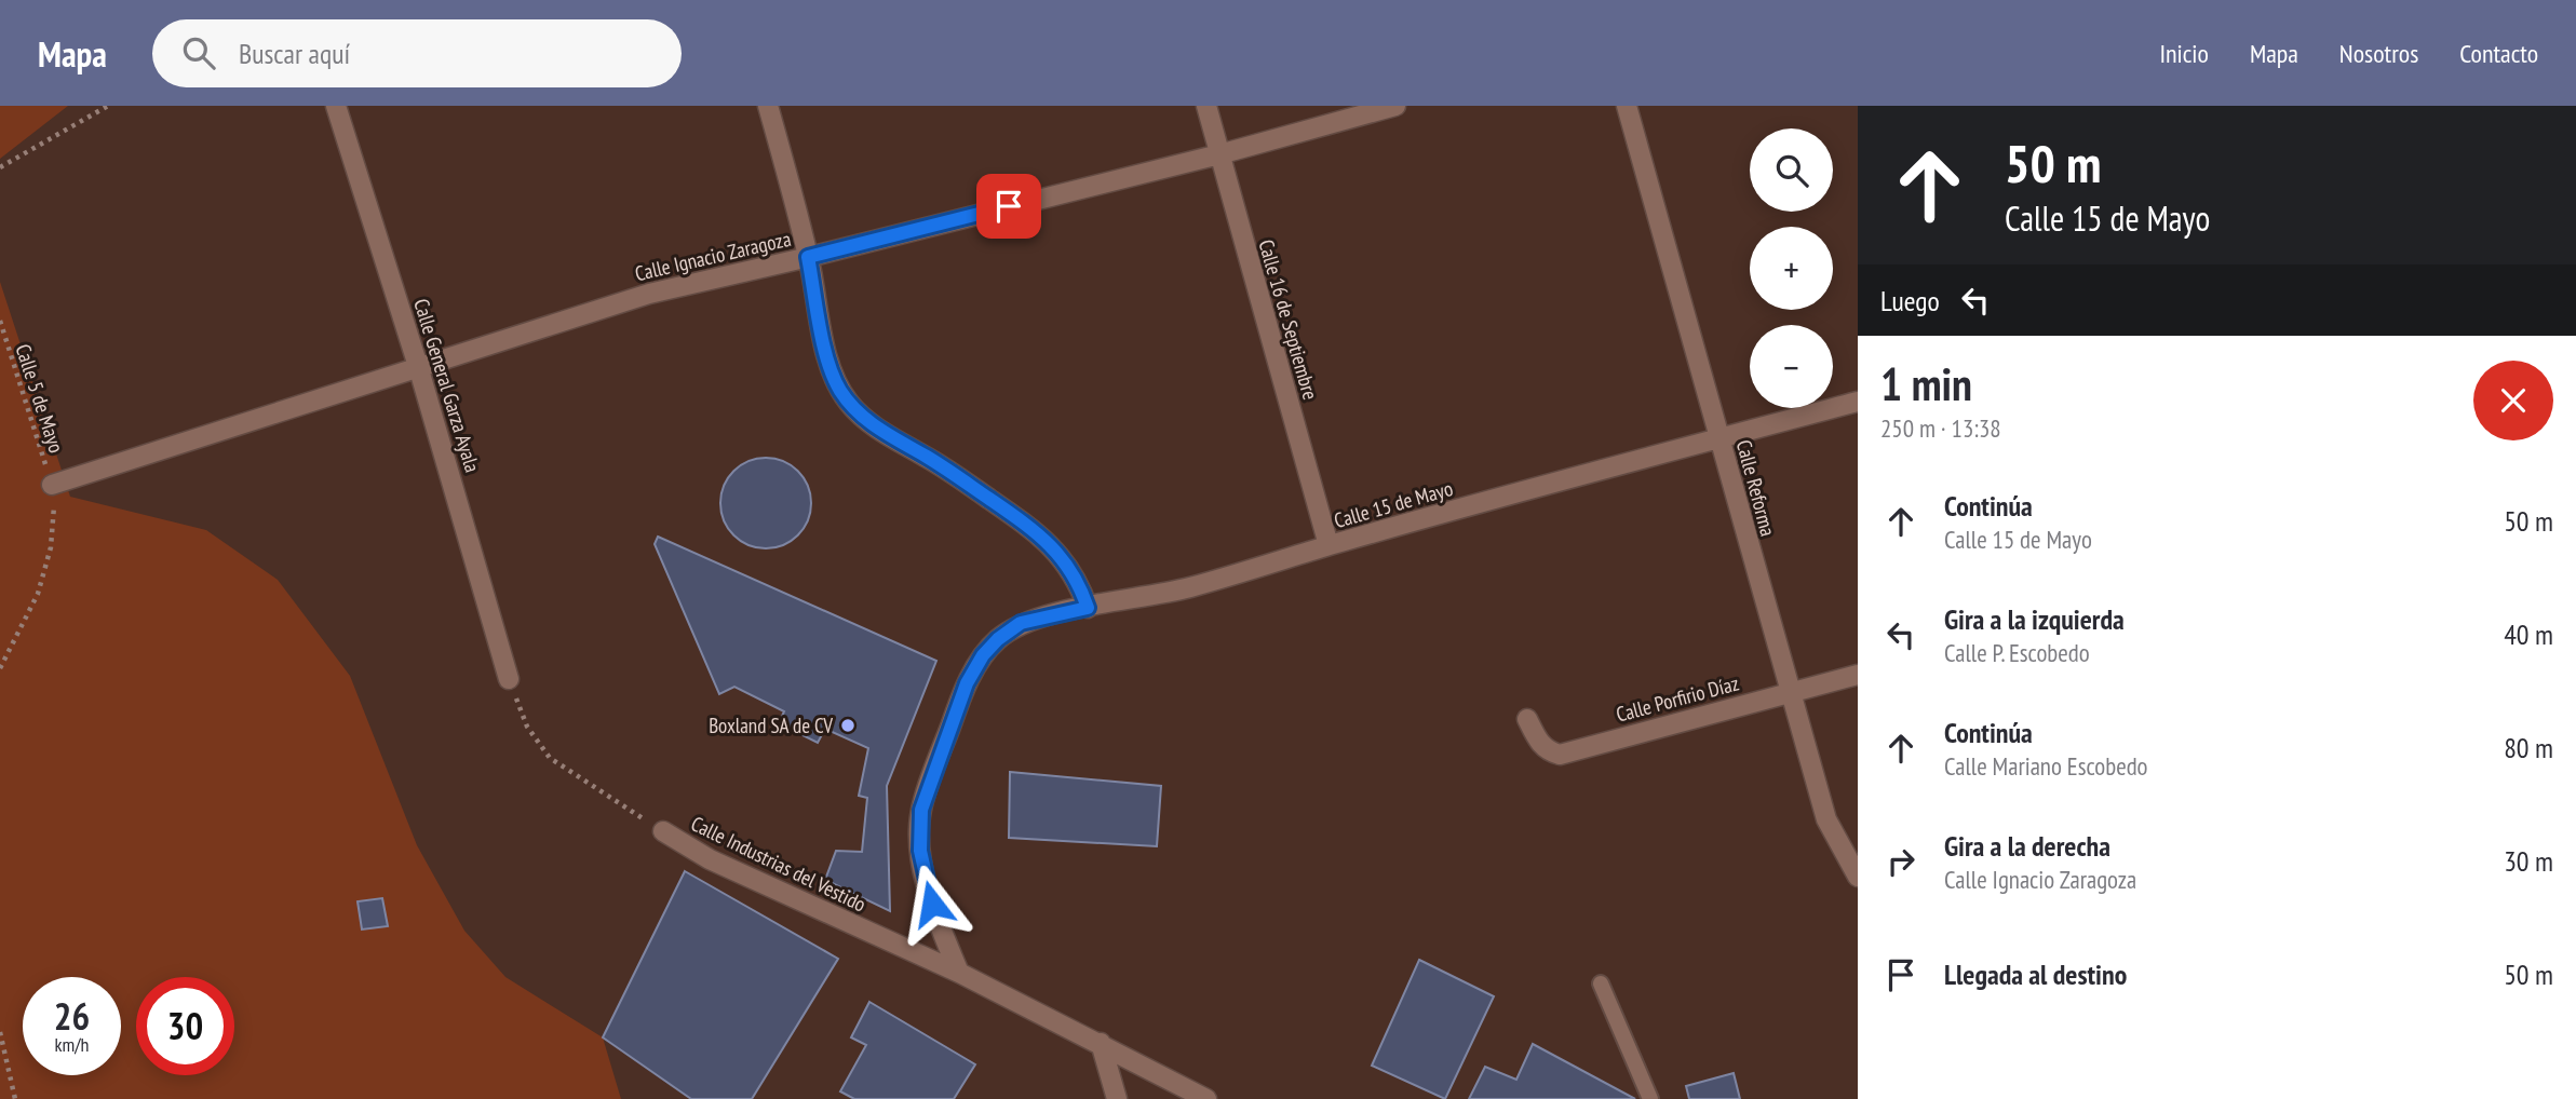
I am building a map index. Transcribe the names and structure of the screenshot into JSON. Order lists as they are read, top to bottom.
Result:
{
  "streets": {
    "street": [
      "Calle Ignacio Zaragoza",
      "Calle 16 de Septiembre",
      "Calle General Garza Ayala",
      "Calle Reforma",
      "Calle 15 de Mayo",
      "Calle Porfirio Díaz",
      "Calle Industrias del Vestido"
    ],
    "path": ["Calle 5 de Mayo"]
  },
  "crossings": [
    ["Calle Ignacio Zaragoza", "Calle 16 de Septiembre"],
    ["Calle Ignacio Zaragoza", "Calle General Garza Ayala"],
    ["Calle Ignacio Zaragoza", "Calle 5 de Mayo"],
    ["Calle 16 de Septiembre", "Calle 15 de Mayo"],
    ["Calle Reforma", "Calle 15 de Mayo"],
    ["Calle Reforma", "Calle Porfirio Díaz"],
    ["Calle 15 de Mayo", "Calle Industrias del Vestido"]
  ],
  "places": ["Boxland SA de CV"],
  "page": {
    "header": "Mapa",
    "search": "Buscar aquí",
    "nav": [
      "Inicio",
      "Mapa",
      "Nosotros",
      "Contacto"
    ],
    "turn": ["50 m", "Calle 15 de Mayo"],
    "map_buttons": ["+", "−"],
    "then": "Luego",
    "heading": ["1 min", "250 m · 13:38"],
    "list": [
      {
        "name": "Continúa",
        "note": "Calle 15 de Mayo",
        "value": "50 m"
      },
      {
        "name": "Gira a la izquierda",
        "note": "Calle P. Escobedo",
        "value": "40 m"
      },
      {
        "name": "Continúa",
        "note": "Calle Mariano Escobedo",
        "value": "80 m"
      },
      {
        "name": "Gira a la derecha",
        "note": "Calle Ignacio Zaragoza",
        "value": "30 m"
      },
      {
        "name": "Llegada al destino",
        "value": "50 m"
      }
    ],
    "speed": "26 km/h",
    "limit": "30"
  }
}
